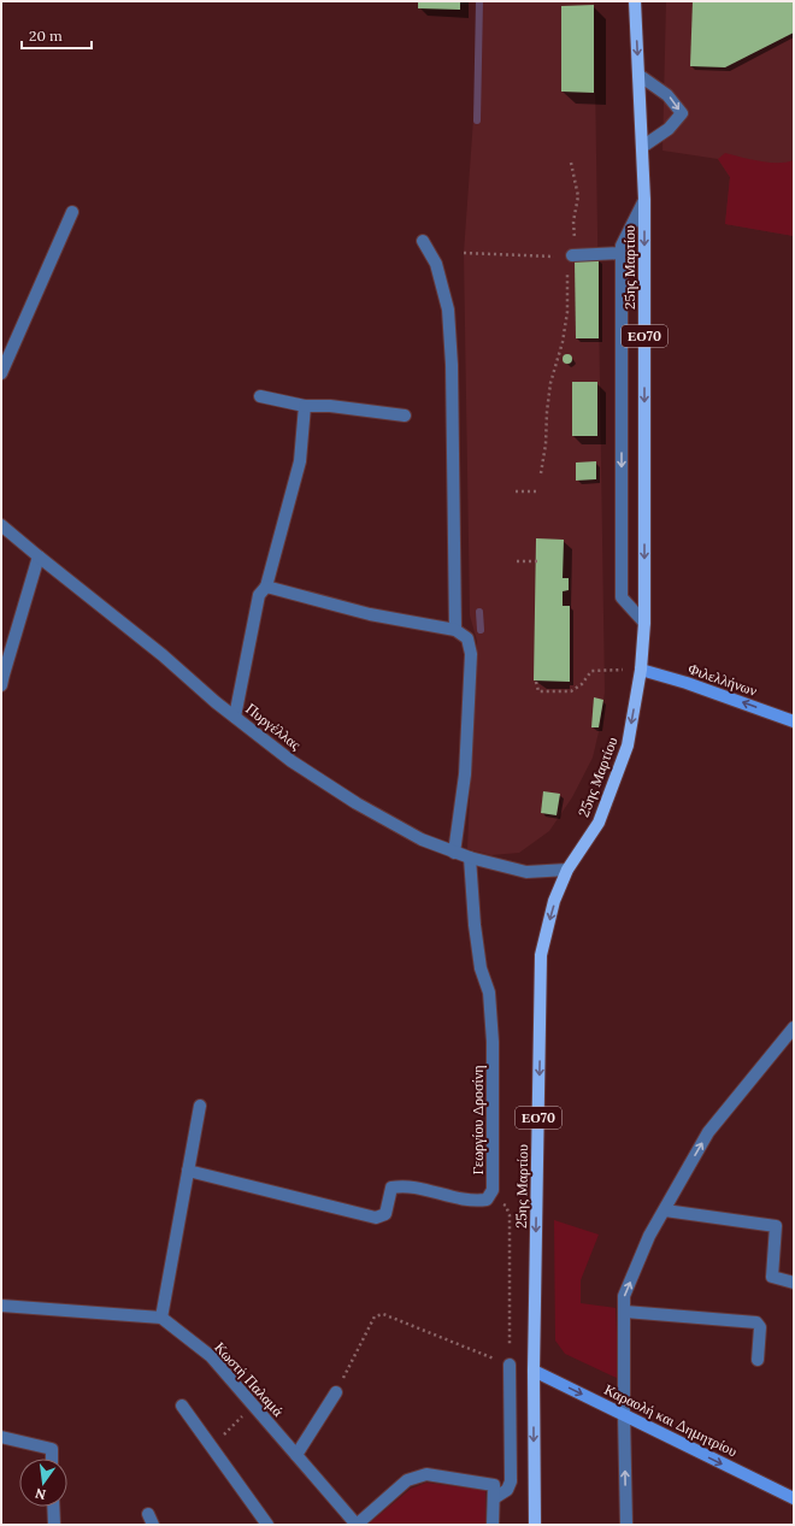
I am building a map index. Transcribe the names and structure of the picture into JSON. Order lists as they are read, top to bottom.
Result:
{
  "streets": {
    "main road": [
      "25ης Μαρτίου",
      "ΕΟ70",
      "Φιλελλήνων",
      "Καραολή και Δημητρίου"
    ],
    "street": ["Πυργέλλας", "Γεωργίου Δροσίνη", "Κωστή Παλαμά"]
  },
  "crossings": [
    ["25ης Μαρτίου", "Φιλελλήνων"],
    ["25ης Μαρτίου", "Πυργέλλας"],
    ["25ης Μαρτίου", "Καραολή και Δημητρίου"],
    ["Πυργέλλας", "Γεωργίου Δροσίνη"]
  ],
  "one_way": ["25ης Μαρτίου", "Φιλελλήνων", "Καραολή και Δημητρίου"],
  "scale_bar": "20 m",
  "north": "bottom"
}
